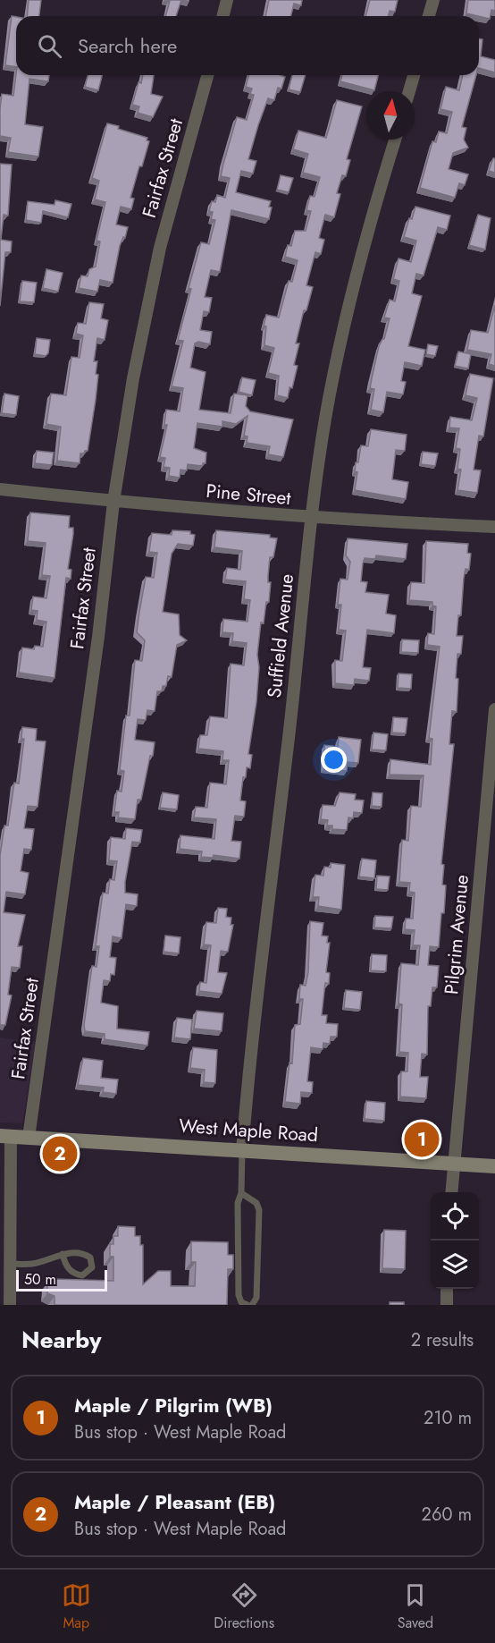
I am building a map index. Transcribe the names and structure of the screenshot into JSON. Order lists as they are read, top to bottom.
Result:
{
  "streets": {
    "main road": ["West Maple Road"],
    "street": [
      "Fairfax Street",
      "Pine Street",
      "Suffield Avenue",
      "Pilgrim Avenue"
    ]
  },
  "crossings": [
    ["Fairfax Street", "Pine Street"],
    ["Fairfax Street", "West Maple Road"],
    ["Pine Street", "Suffield Avenue"],
    ["Suffield Avenue", "West Maple Road"],
    ["Pilgrim Avenue", "West Maple Road"]
  ],
  "scale_bar": "50 m",
  "north": "top",
  "page": {
    "search": "Search here",
    "pins": ["1", "2"],
    "scale": "50 m",
    "heading": ["Nearby", "2 results"],
    "list": [
      {
        "mark": "1",
        "name": "Maple / Pilgrim (WB)",
        "note": "Bus stop · West Maple Road",
        "value": "210 m"
      },
      {
        "mark": "2",
        "name": "Maple / Pleasant (EB)",
        "note": "Bus stop · West Maple Road",
        "value": "260 m"
      }
    ],
    "nav": ["Map", "Directions", "Saved"]
  }
}
